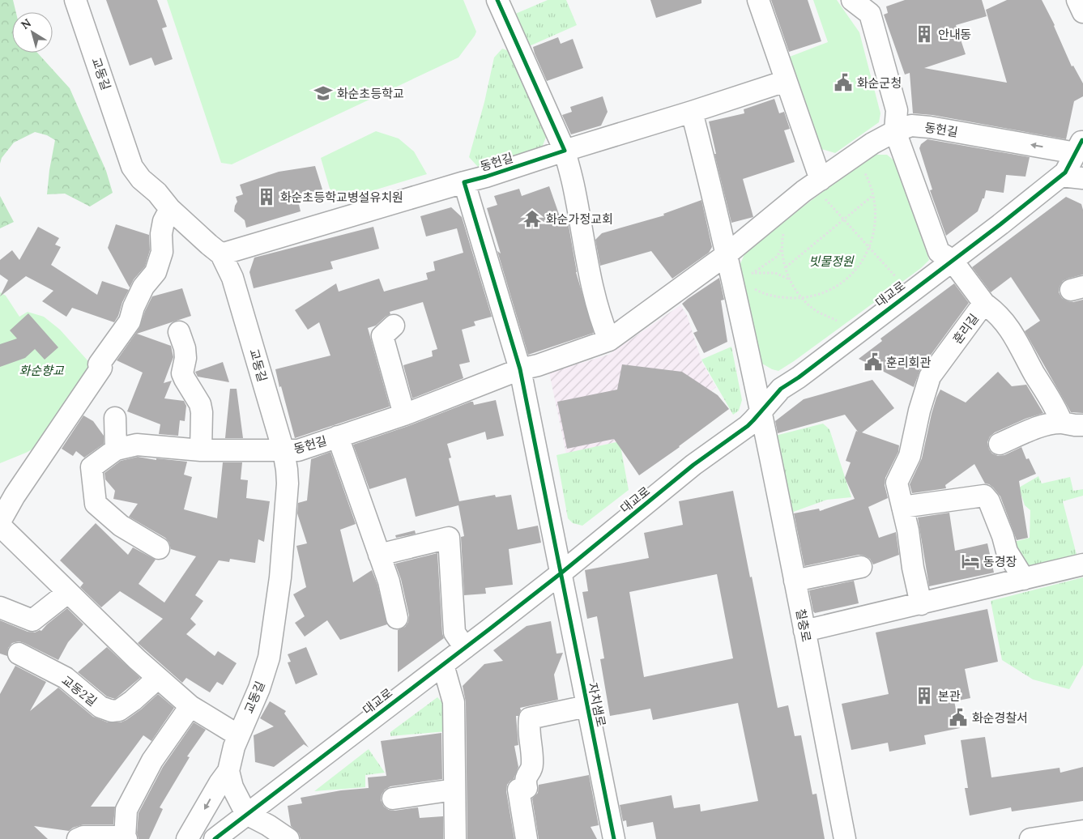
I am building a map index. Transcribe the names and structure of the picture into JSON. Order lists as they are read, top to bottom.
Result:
{
  "streets": {
    "street": [
      "교동길",
      "동헌길",
      "대교로",
      "훈리길",
      "칠충로",
      "교동2길",
      "자치샘로"
    ]
  },
  "crossings": [
    ["교동길", "동헌길"],
    ["동헌길", "대교로"],
    ["동헌길", "자치샘로"],
    ["대교로", "칠충로"],
    ["대교로", "자치샘로"]
  ],
  "parks": ["빗물정원", "화순향교"],
  "places": {
    "building": ["안내동", "화순초등학교병설유치원", "본관"],
    "public building": ["화순군청", "훈리회관", "화순경찰서"],
    "school or university": ["화순초등학교"],
    "temple": ["화순가정교회"],
    "hotel": ["동경장"]
  },
  "north": "top left"
}
